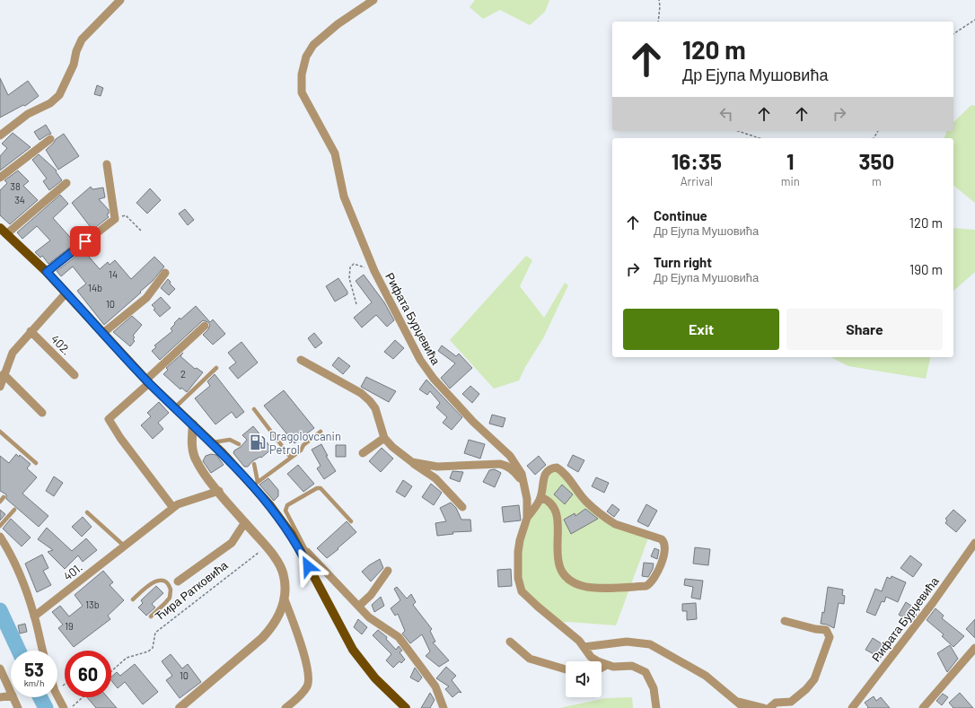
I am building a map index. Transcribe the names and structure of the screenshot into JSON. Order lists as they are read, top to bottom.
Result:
{
  "streets": {
    "street": ["Рифата Бурџевића", "402.", "401."],
    "path": ["Ћира Ратковића"]
  },
  "places": {
    "fuel station": ["Dragolovcanin Petrol"]
  },
  "house_numbers": [
    "38",
    "34",
    "14",
    "14b",
    "10",
    "2",
    "13b",
    "19",
    "10"
  ],
  "page": {
    "turn": ["120 m", "Др Ејупа Мушовића"],
    "eta": [
      "16:35",
      "Arrival",
      "1",
      "min",
      "350",
      "m"
    ],
    "list": [
      {
        "name": "Continue",
        "note": "Др Ејупа Мушовића",
        "value": "120 m"
      },
      {
        "name": "Turn right",
        "note": "Др Ејупа Мушовића",
        "value": "190 m"
      }
    ],
    "buttons": ["Exit", "Share"],
    "speed": "53 km/h",
    "limit": "60"
  }
}
